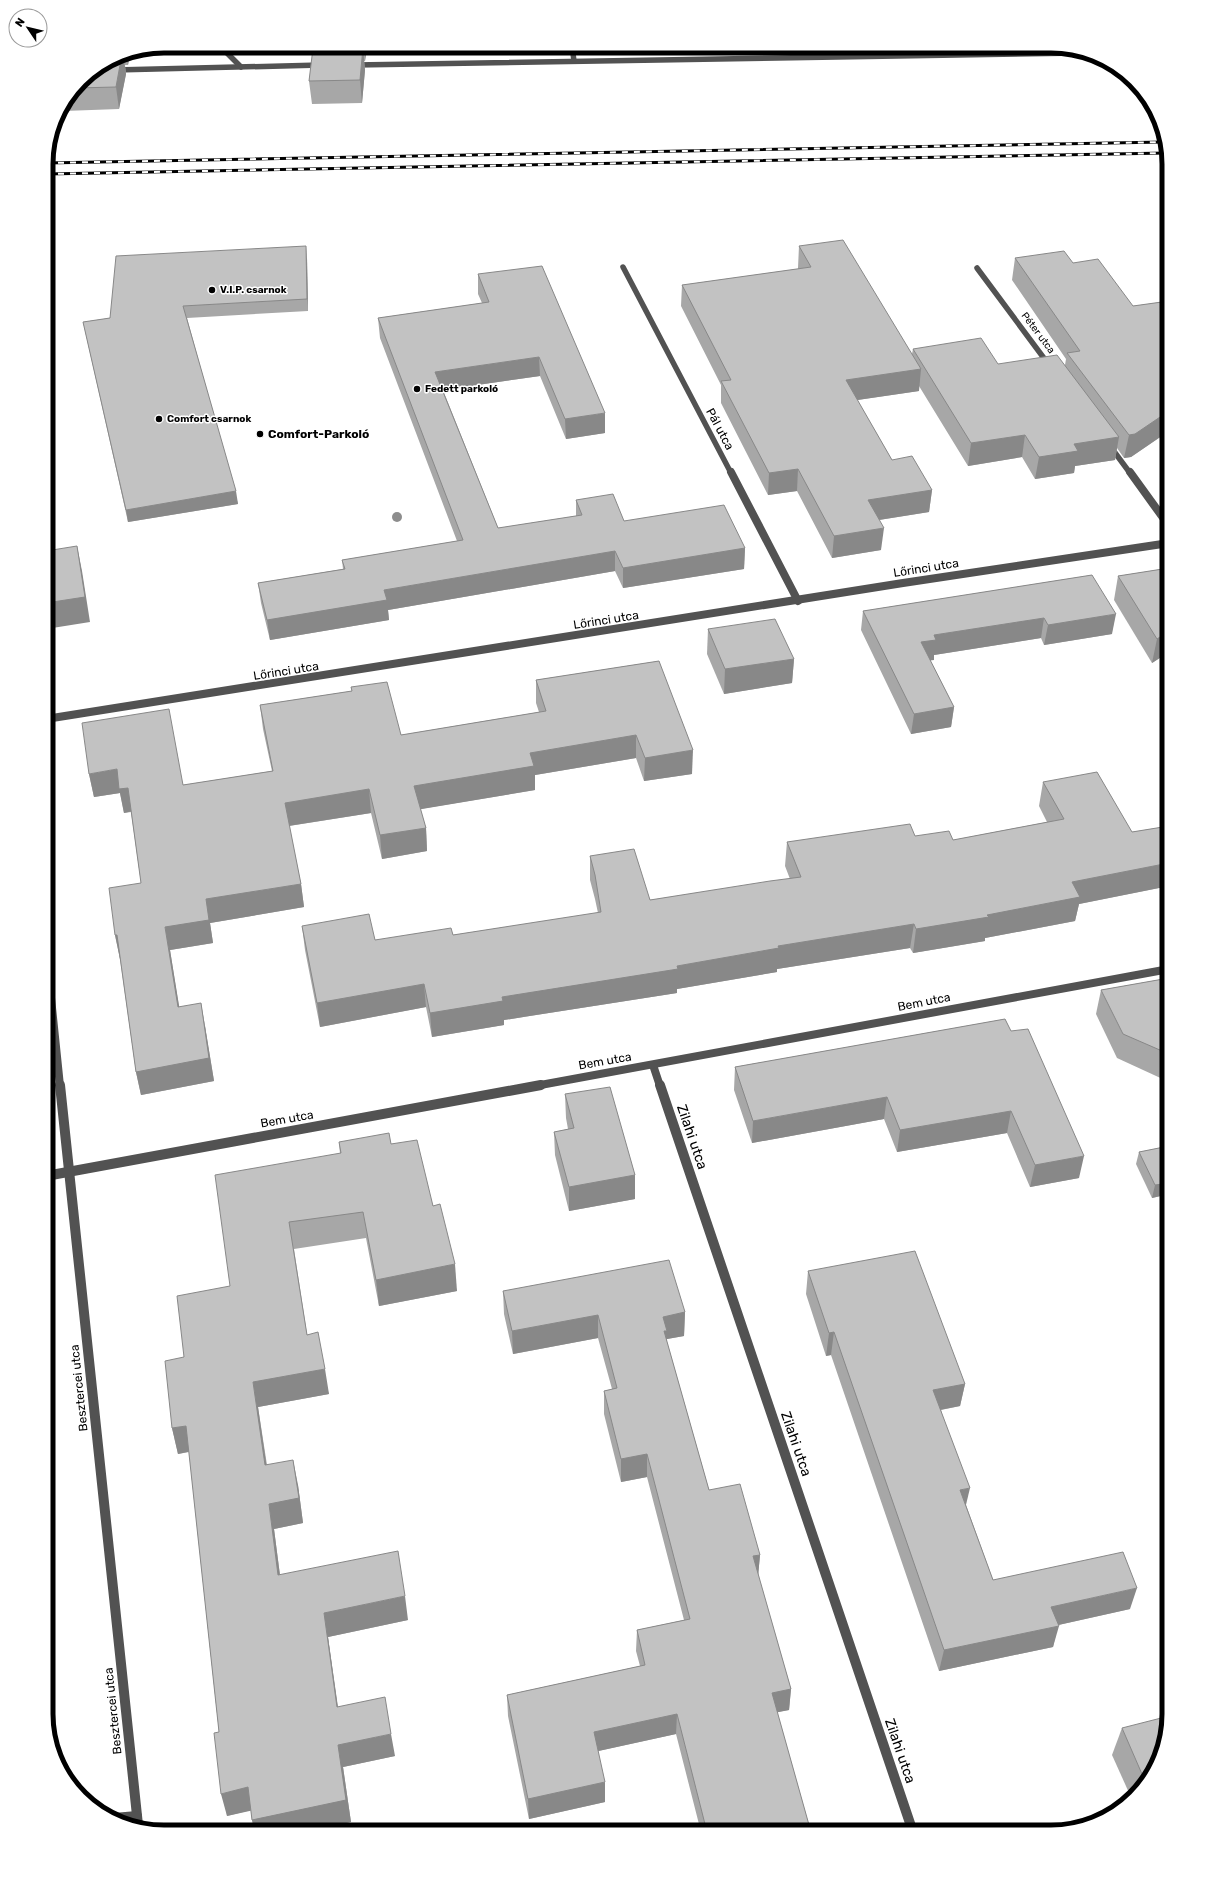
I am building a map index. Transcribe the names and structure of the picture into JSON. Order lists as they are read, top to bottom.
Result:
{
  "streets": {
    "street": [
      "Péter utca",
      "Pál utca",
      "Lőrinci utca",
      "Bem utca",
      "Zilahi utca",
      "Besztercei utca"
    ]
  },
  "crossings": [
    ["Pál utca", "Lőrinci utca"],
    ["Bem utca", "Zilahi utca"],
    ["Bem utca", "Besztercei utca"]
  ],
  "places": [
    "V.I.P. csarnok",
    "Fedett parkoló",
    "Comfort csarnok",
    "Comfort-Parkoló"
  ],
  "north": "top left"
}
